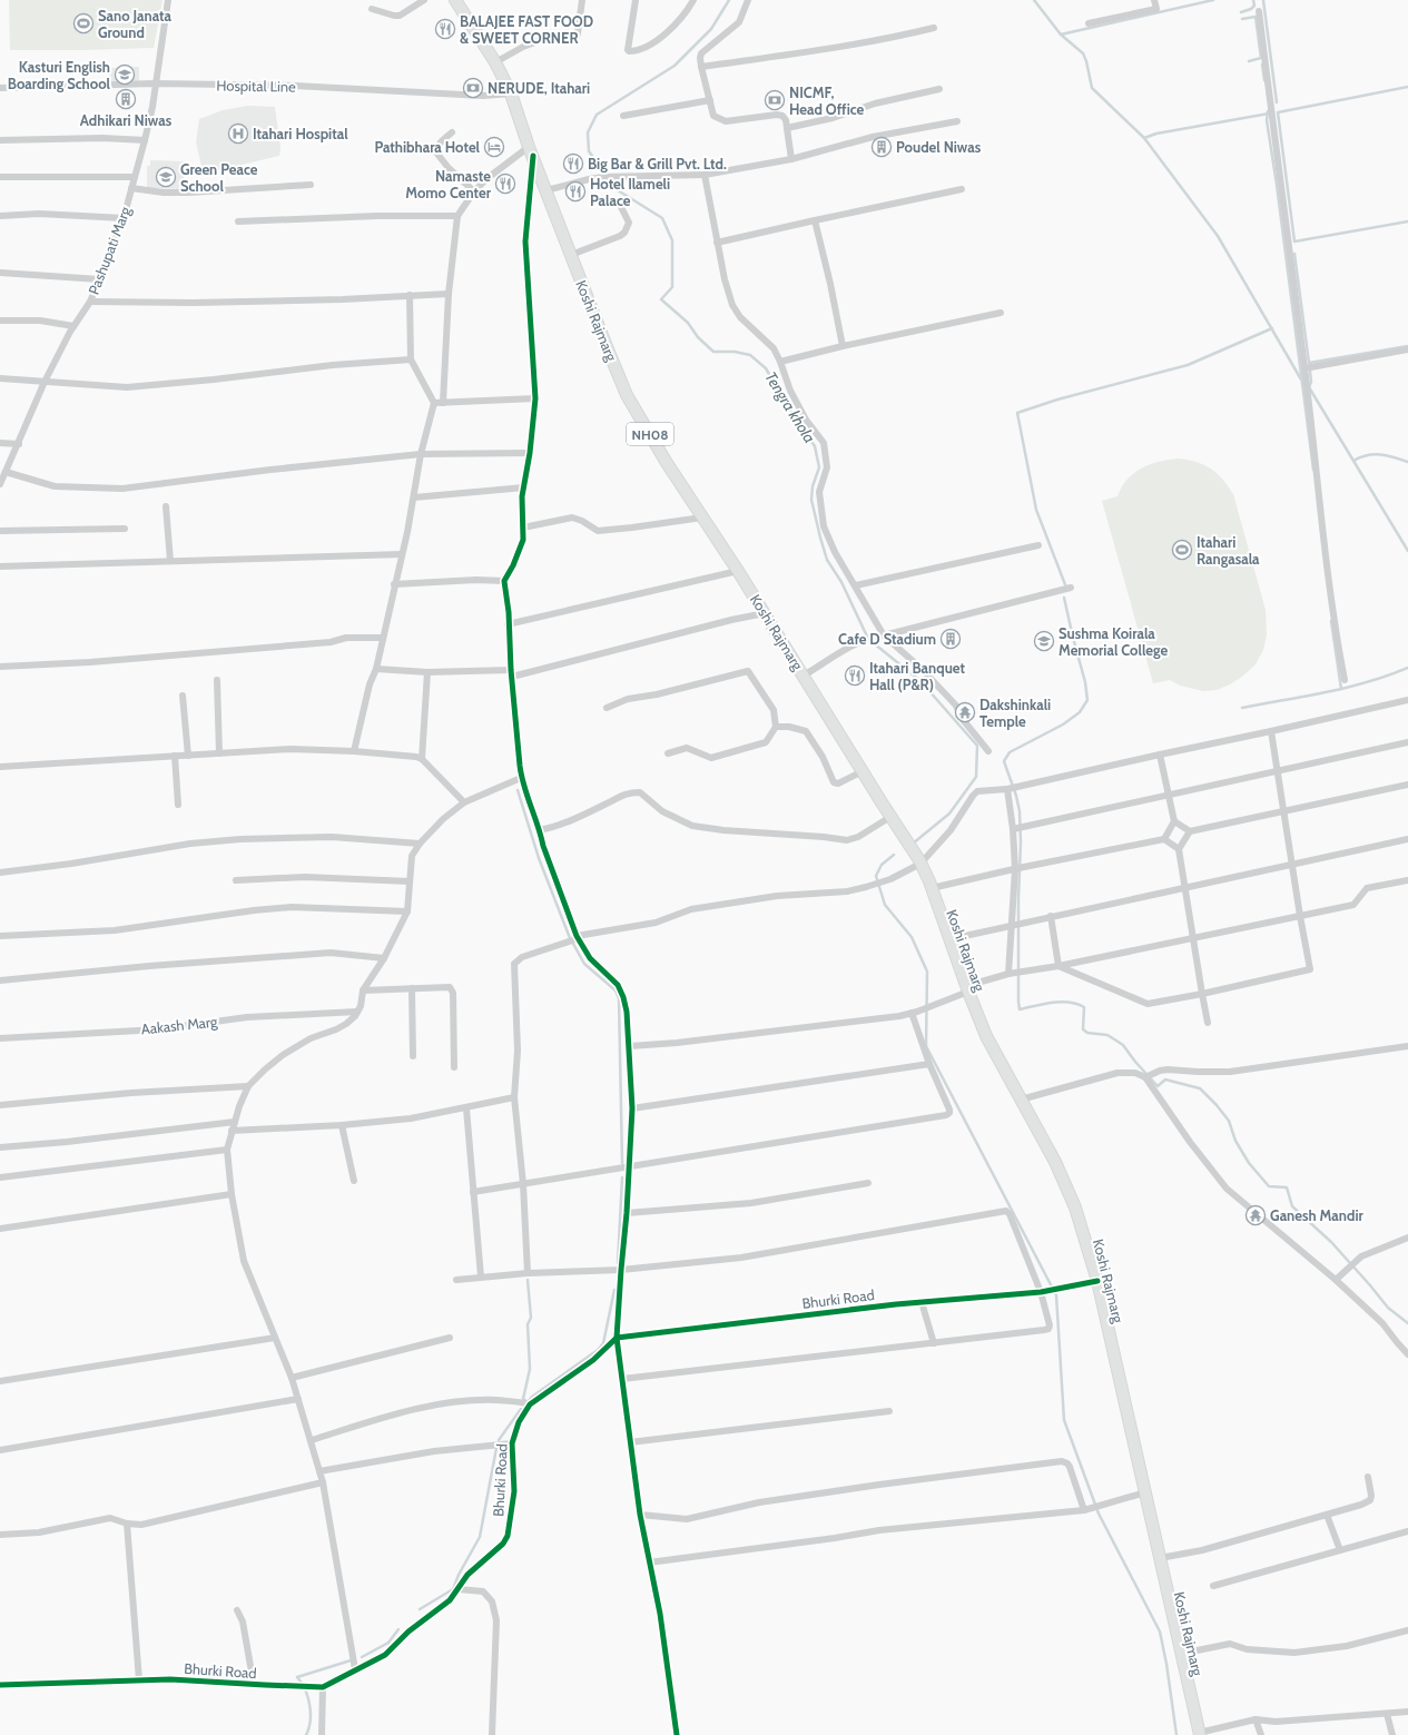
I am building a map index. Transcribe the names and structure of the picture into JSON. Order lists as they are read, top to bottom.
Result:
{
  "streets": {
    "main road": ["Koshi Rajmarg", "NH08"],
    "street": [
      "Hospital Line",
      "Pashupati Marg",
      "Aakash Marg",
      "Bhurki Road"
    ]
  },
  "crossings": [
    ["Hospital Line", "Pashupati Marg"],
    ["Hospital Line", "Koshi Rajmarg"],
    ["Koshi Rajmarg", "Bhurki Road"]
  ],
  "water": ["Tengra khola"],
  "places": {
    "sports": ["Sano Janata Ground", "Itahari Rangasala"],
    "restaurant": [
      "BALAJEE FAST FOOD & SWEET CORNER",
      "Big Bar & Grill Pvt. Ltd.",
      "Namaste Momo Center",
      "Hotel Ilameli Palace",
      "Itahari Banquet Hall (P&R)"
    ],
    "school or university": ["Kasturi English Boarding School", "Green Peace School", "Sushma Koirala Memorial College"],
    "bank": ["NERUDE, Itahari", "NICMF, Head Office"],
    "building": ["Adhikari Niwas", "Poudel Niwas", "Cafe D Stadium"],
    "hospital": ["Itahari Hospital"],
    "hotel": ["Pathibhara Hotel"],
    "temple": ["Dakshinkali Temple", "Ganesh Mandir"]
  }
}
